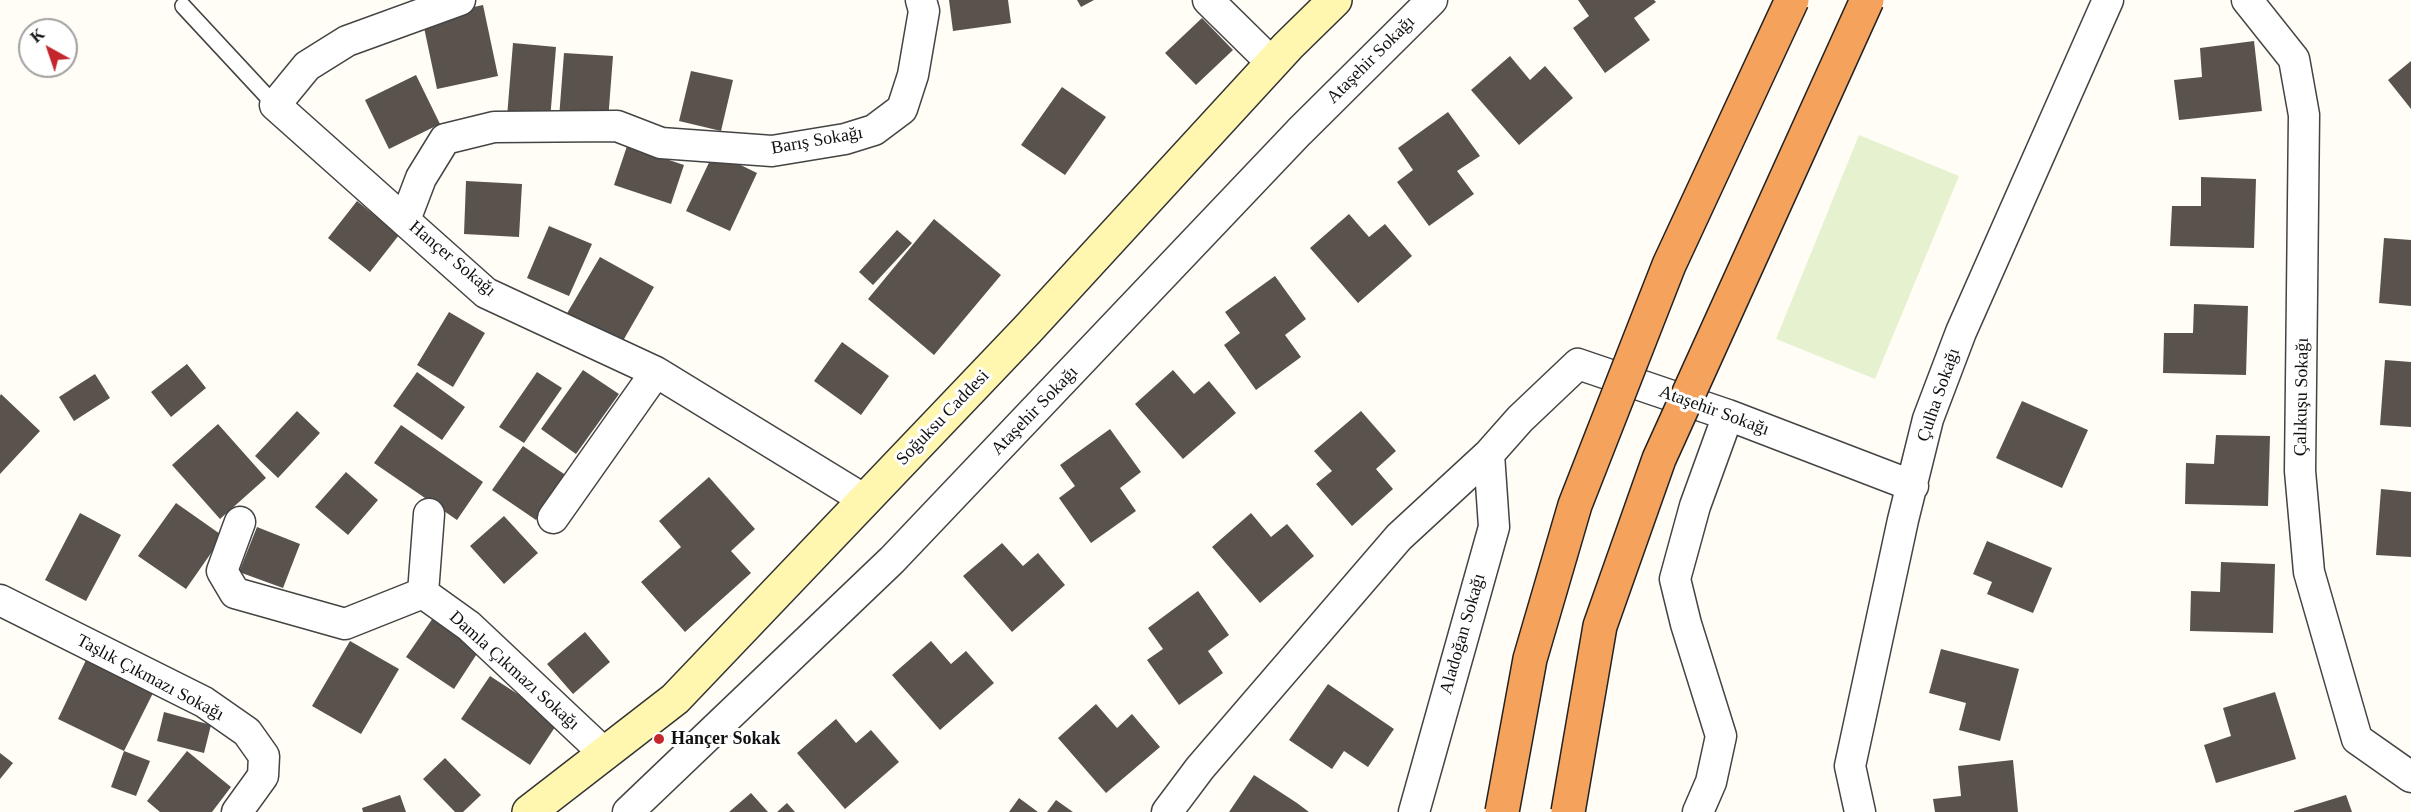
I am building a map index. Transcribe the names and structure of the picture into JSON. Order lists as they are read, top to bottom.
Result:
{
  "streets": {
    "main road": ["Soğuksu Caddesi"],
    "street": [
      "Ataşehir Sokağı",
      "Barış Sokağı",
      "Hançer Sokağı",
      "Çulha Sokağı",
      "Çalıkuşu Sokağı",
      "Aladoğan Sokağı",
      "Damla Çıkmazı Sokağı",
      "Taşlık Çıkmazı Sokağı"
    ]
  },
  "crossings": [
    ["Ataşehir Sokağı", "Çulha Sokağı"],
    ["Ataşehir Sokağı", "Aladoğan Sokağı"],
    ["Barış Sokağı", "Hançer Sokağı"],
    ["Hançer Sokağı", "Soğuksu Caddesi"],
    ["Soğuksu Caddesi", "Damla Çıkmazı Sokağı"]
  ],
  "places": ["Hançer Sokak"],
  "north": "top left"
}
